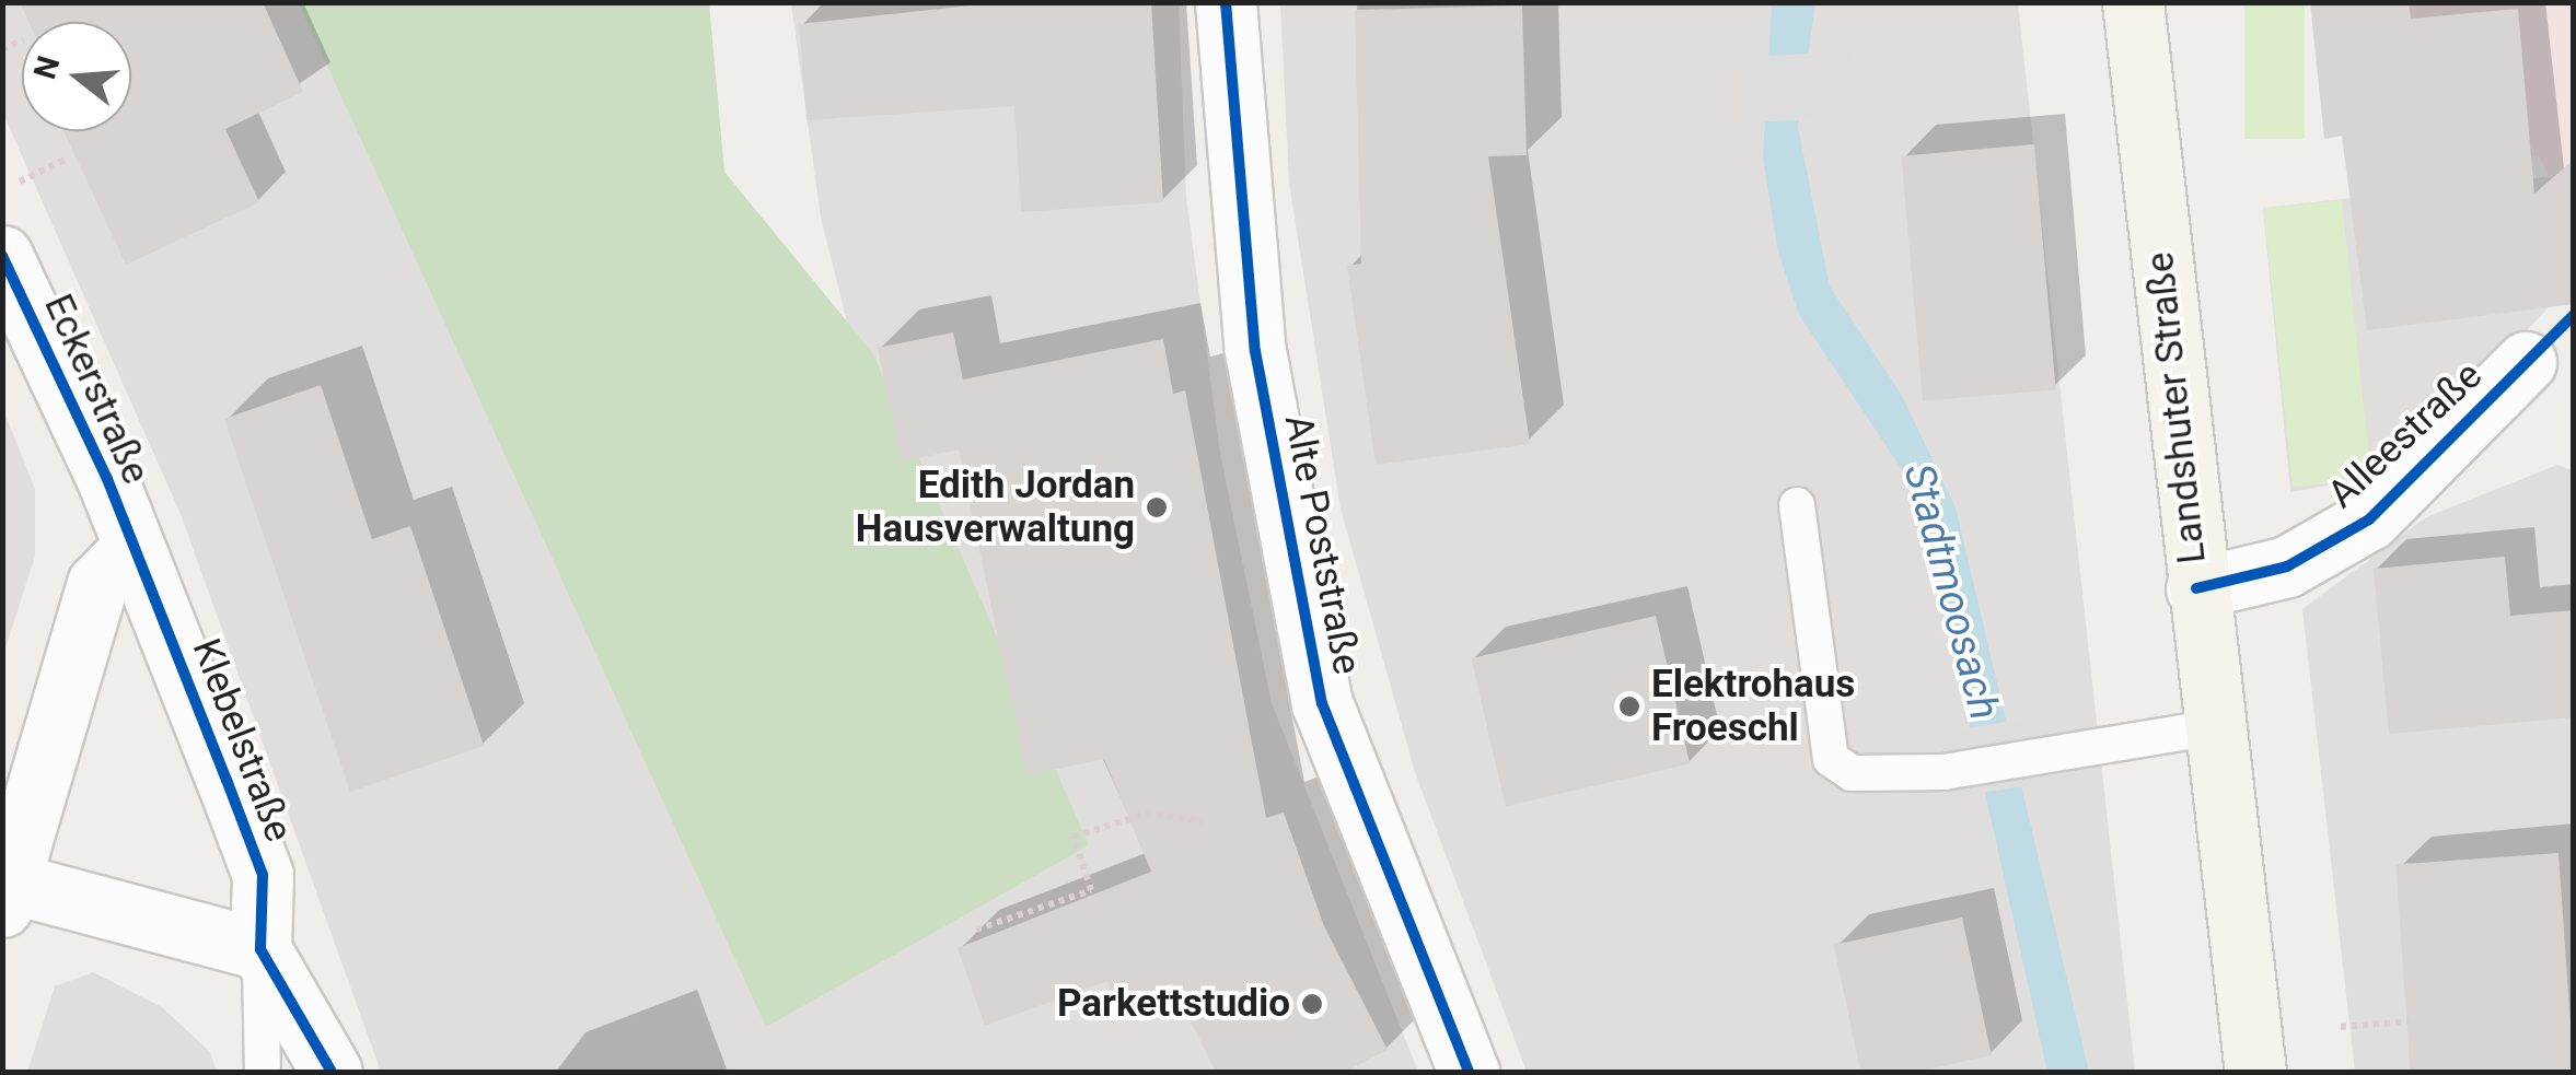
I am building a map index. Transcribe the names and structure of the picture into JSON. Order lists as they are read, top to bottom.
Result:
{
  "streets": {
    "main road": ["Landshuter Straße"],
    "street": [
      "Eckerstraße",
      "Alleestraße",
      "Alte Poststraße",
      "Klebelstraße"
    ]
  },
  "crossings": [
    ["Eckerstraße", "Klebelstraße"],
    ["Landshuter Straße", "Alleestraße"]
  ],
  "water": ["Stadtmoosach"],
  "places": ["Edith Jordan Hausverwaltung", "Elektrohaus Froeschl", "Parkettstudio"],
  "north": "left"
}
